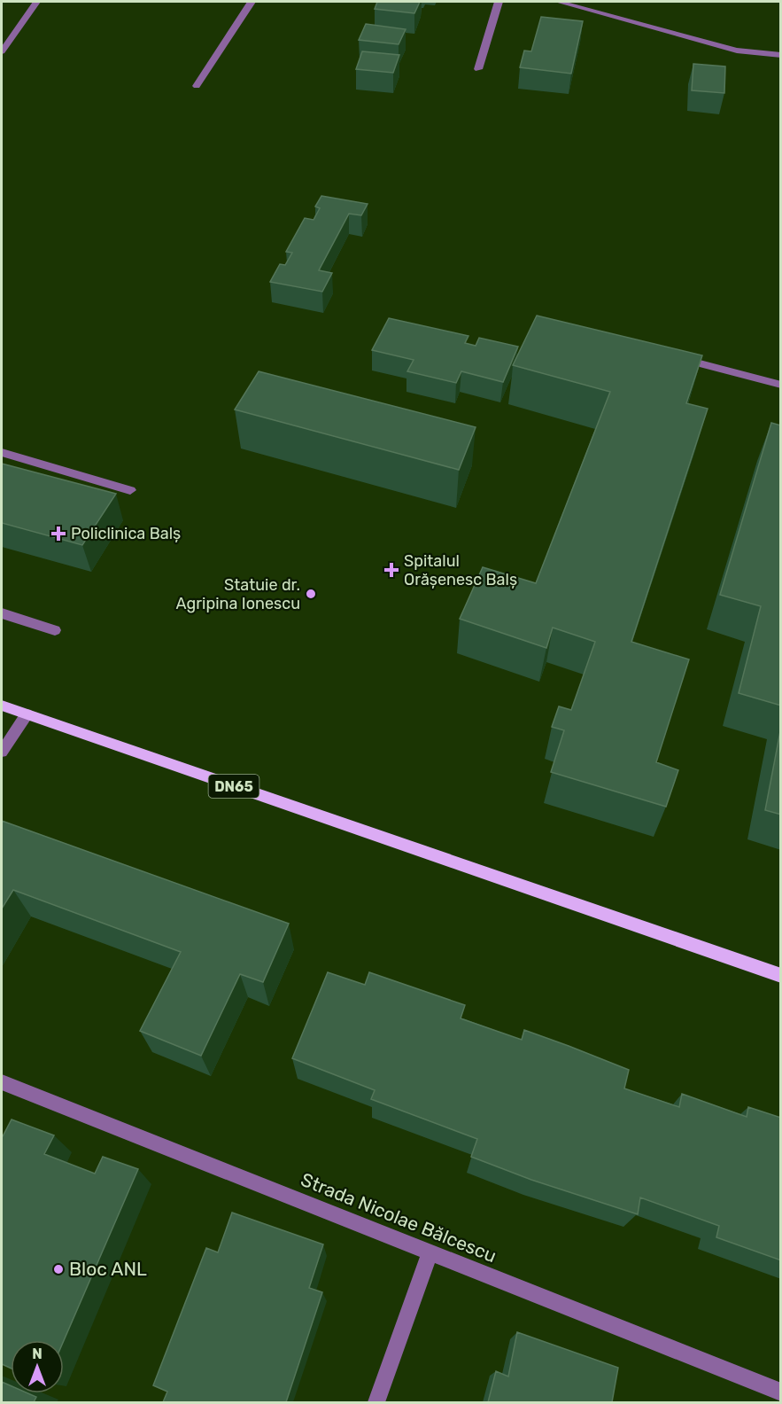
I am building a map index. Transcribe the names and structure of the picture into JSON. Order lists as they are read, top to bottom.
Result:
{
  "streets": {
    "main road": ["DN65"],
    "street": ["Strada Nicolae Bălcescu"]
  },
  "places": {
    "health": ["Policlinica Balș", "Spitalul Orășenesc Balș"],
    "other": ["Statuie dr. Agripina Ionescu", "Bloc ANL"]
  },
  "north": "top"
}
